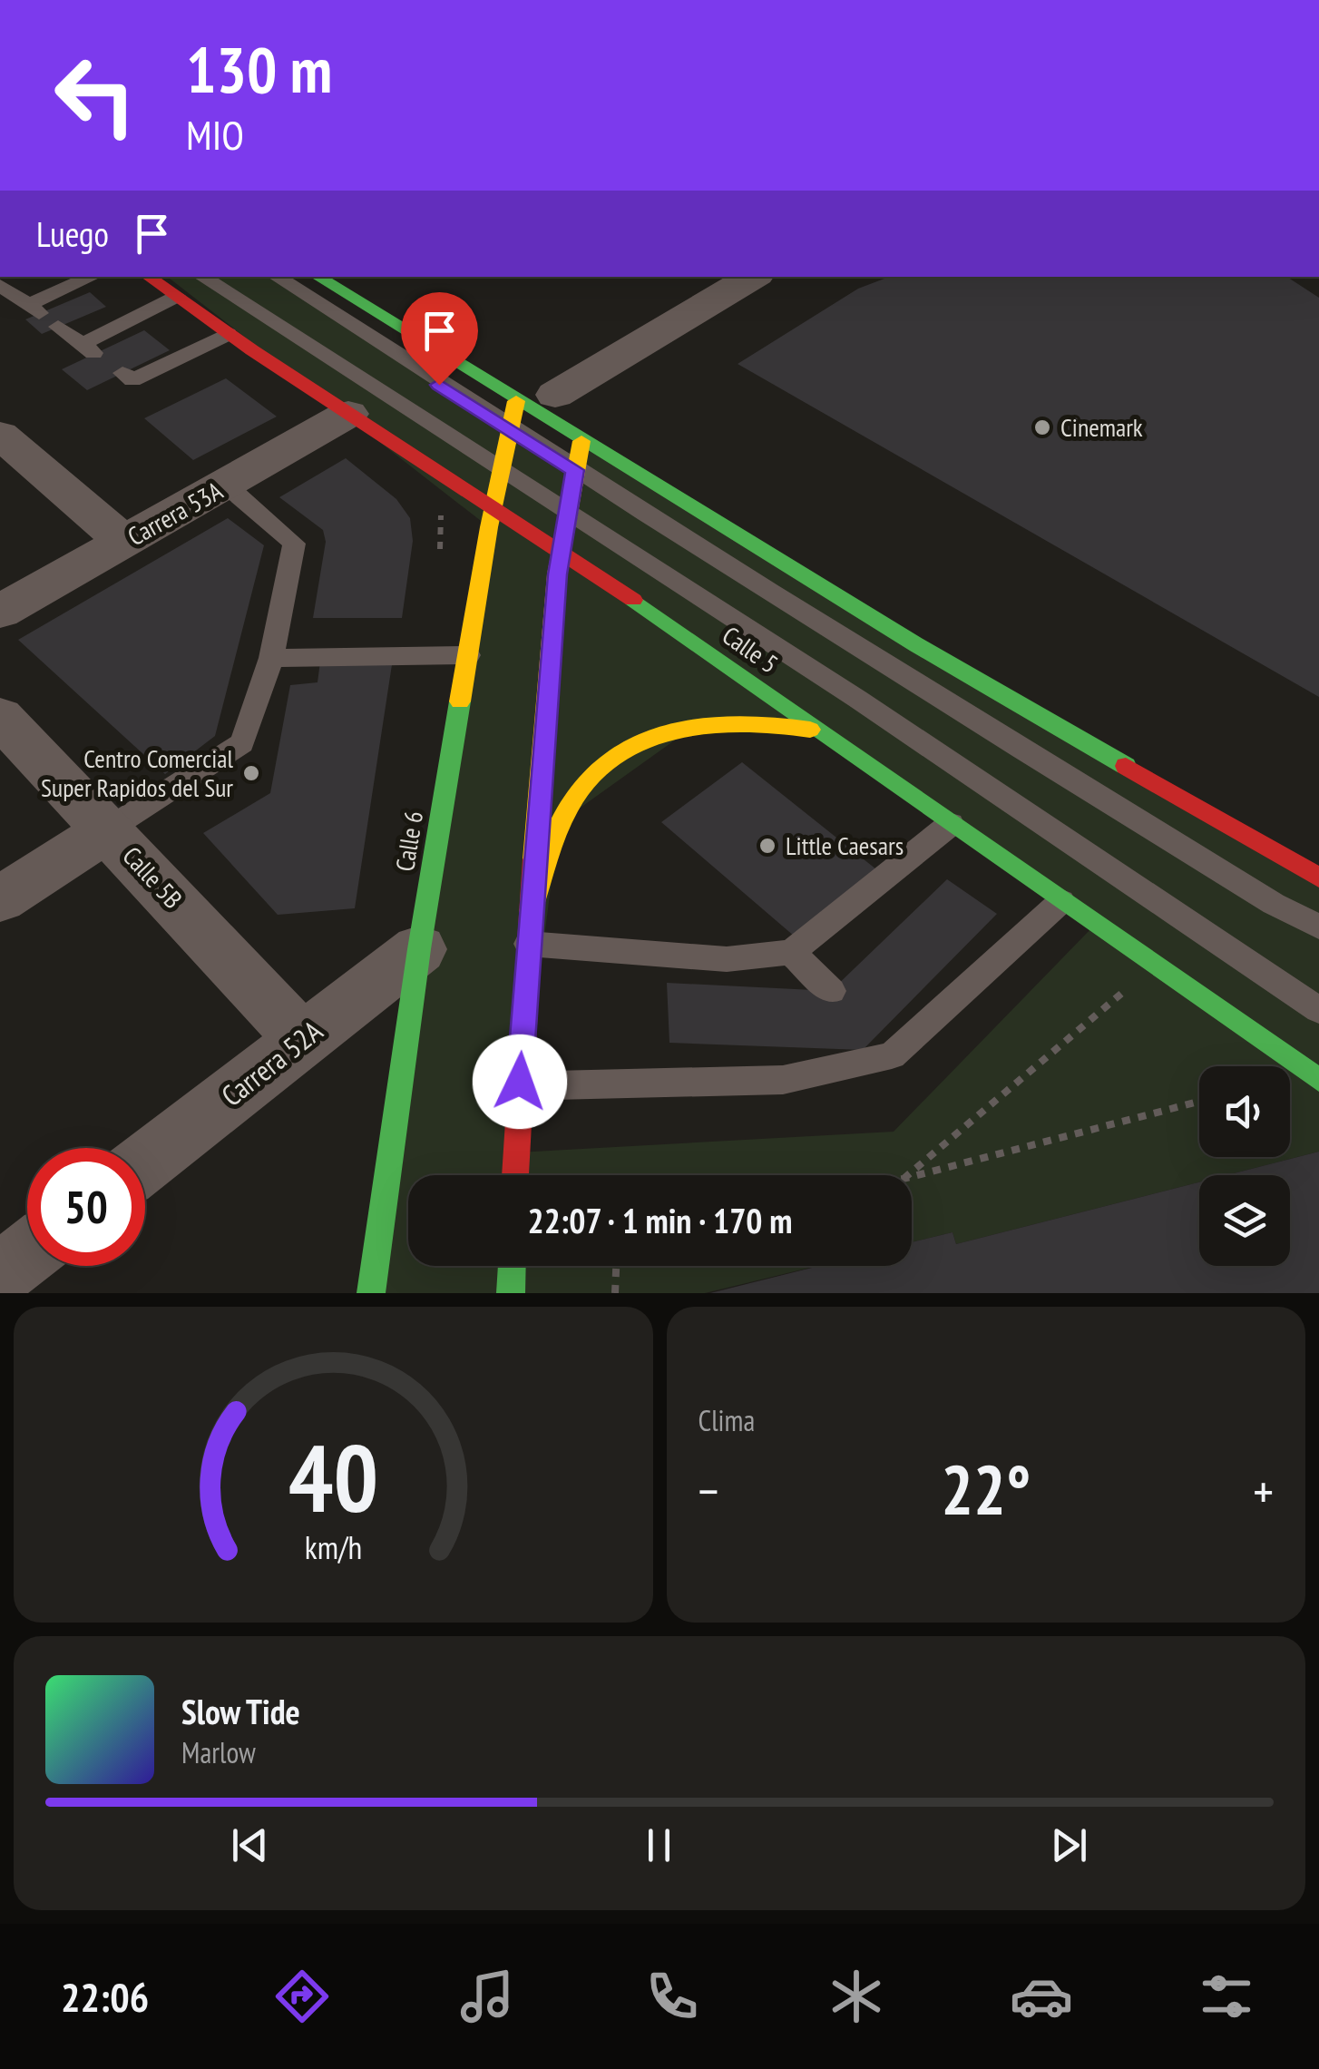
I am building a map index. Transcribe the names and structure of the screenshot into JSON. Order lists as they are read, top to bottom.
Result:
{
  "streets": {
    "main road": ["Calle 5", "Calle 6"],
    "street": ["Carrera 53A", "Calle 5B", "Carrera 52A"]
  },
  "crossings": [
    ["Carrera 53A", "Calle 5"],
    ["Calle 5", "Calle 6"],
    ["Calle 6", "Carrera 52A"],
    ["Calle 5B", "Carrera 52A"]
  ],
  "places": ["Cinemark", "Centro Comercial Super Rapidos del Sur", "Little Caesars"],
  "page": {
    "turn": ["130 m", "MIO"],
    "then": "Luego",
    "limit": "50",
    "trip": "22:07 · 1 min · 170 m",
    "tile": "Clima",
    "heat": ["−", "22°", "+"],
    "song": ["Slow Tide", "Marlow"],
    "tabs": "22:06",
    "gauge": ["40", "km/h"]
  }
}
